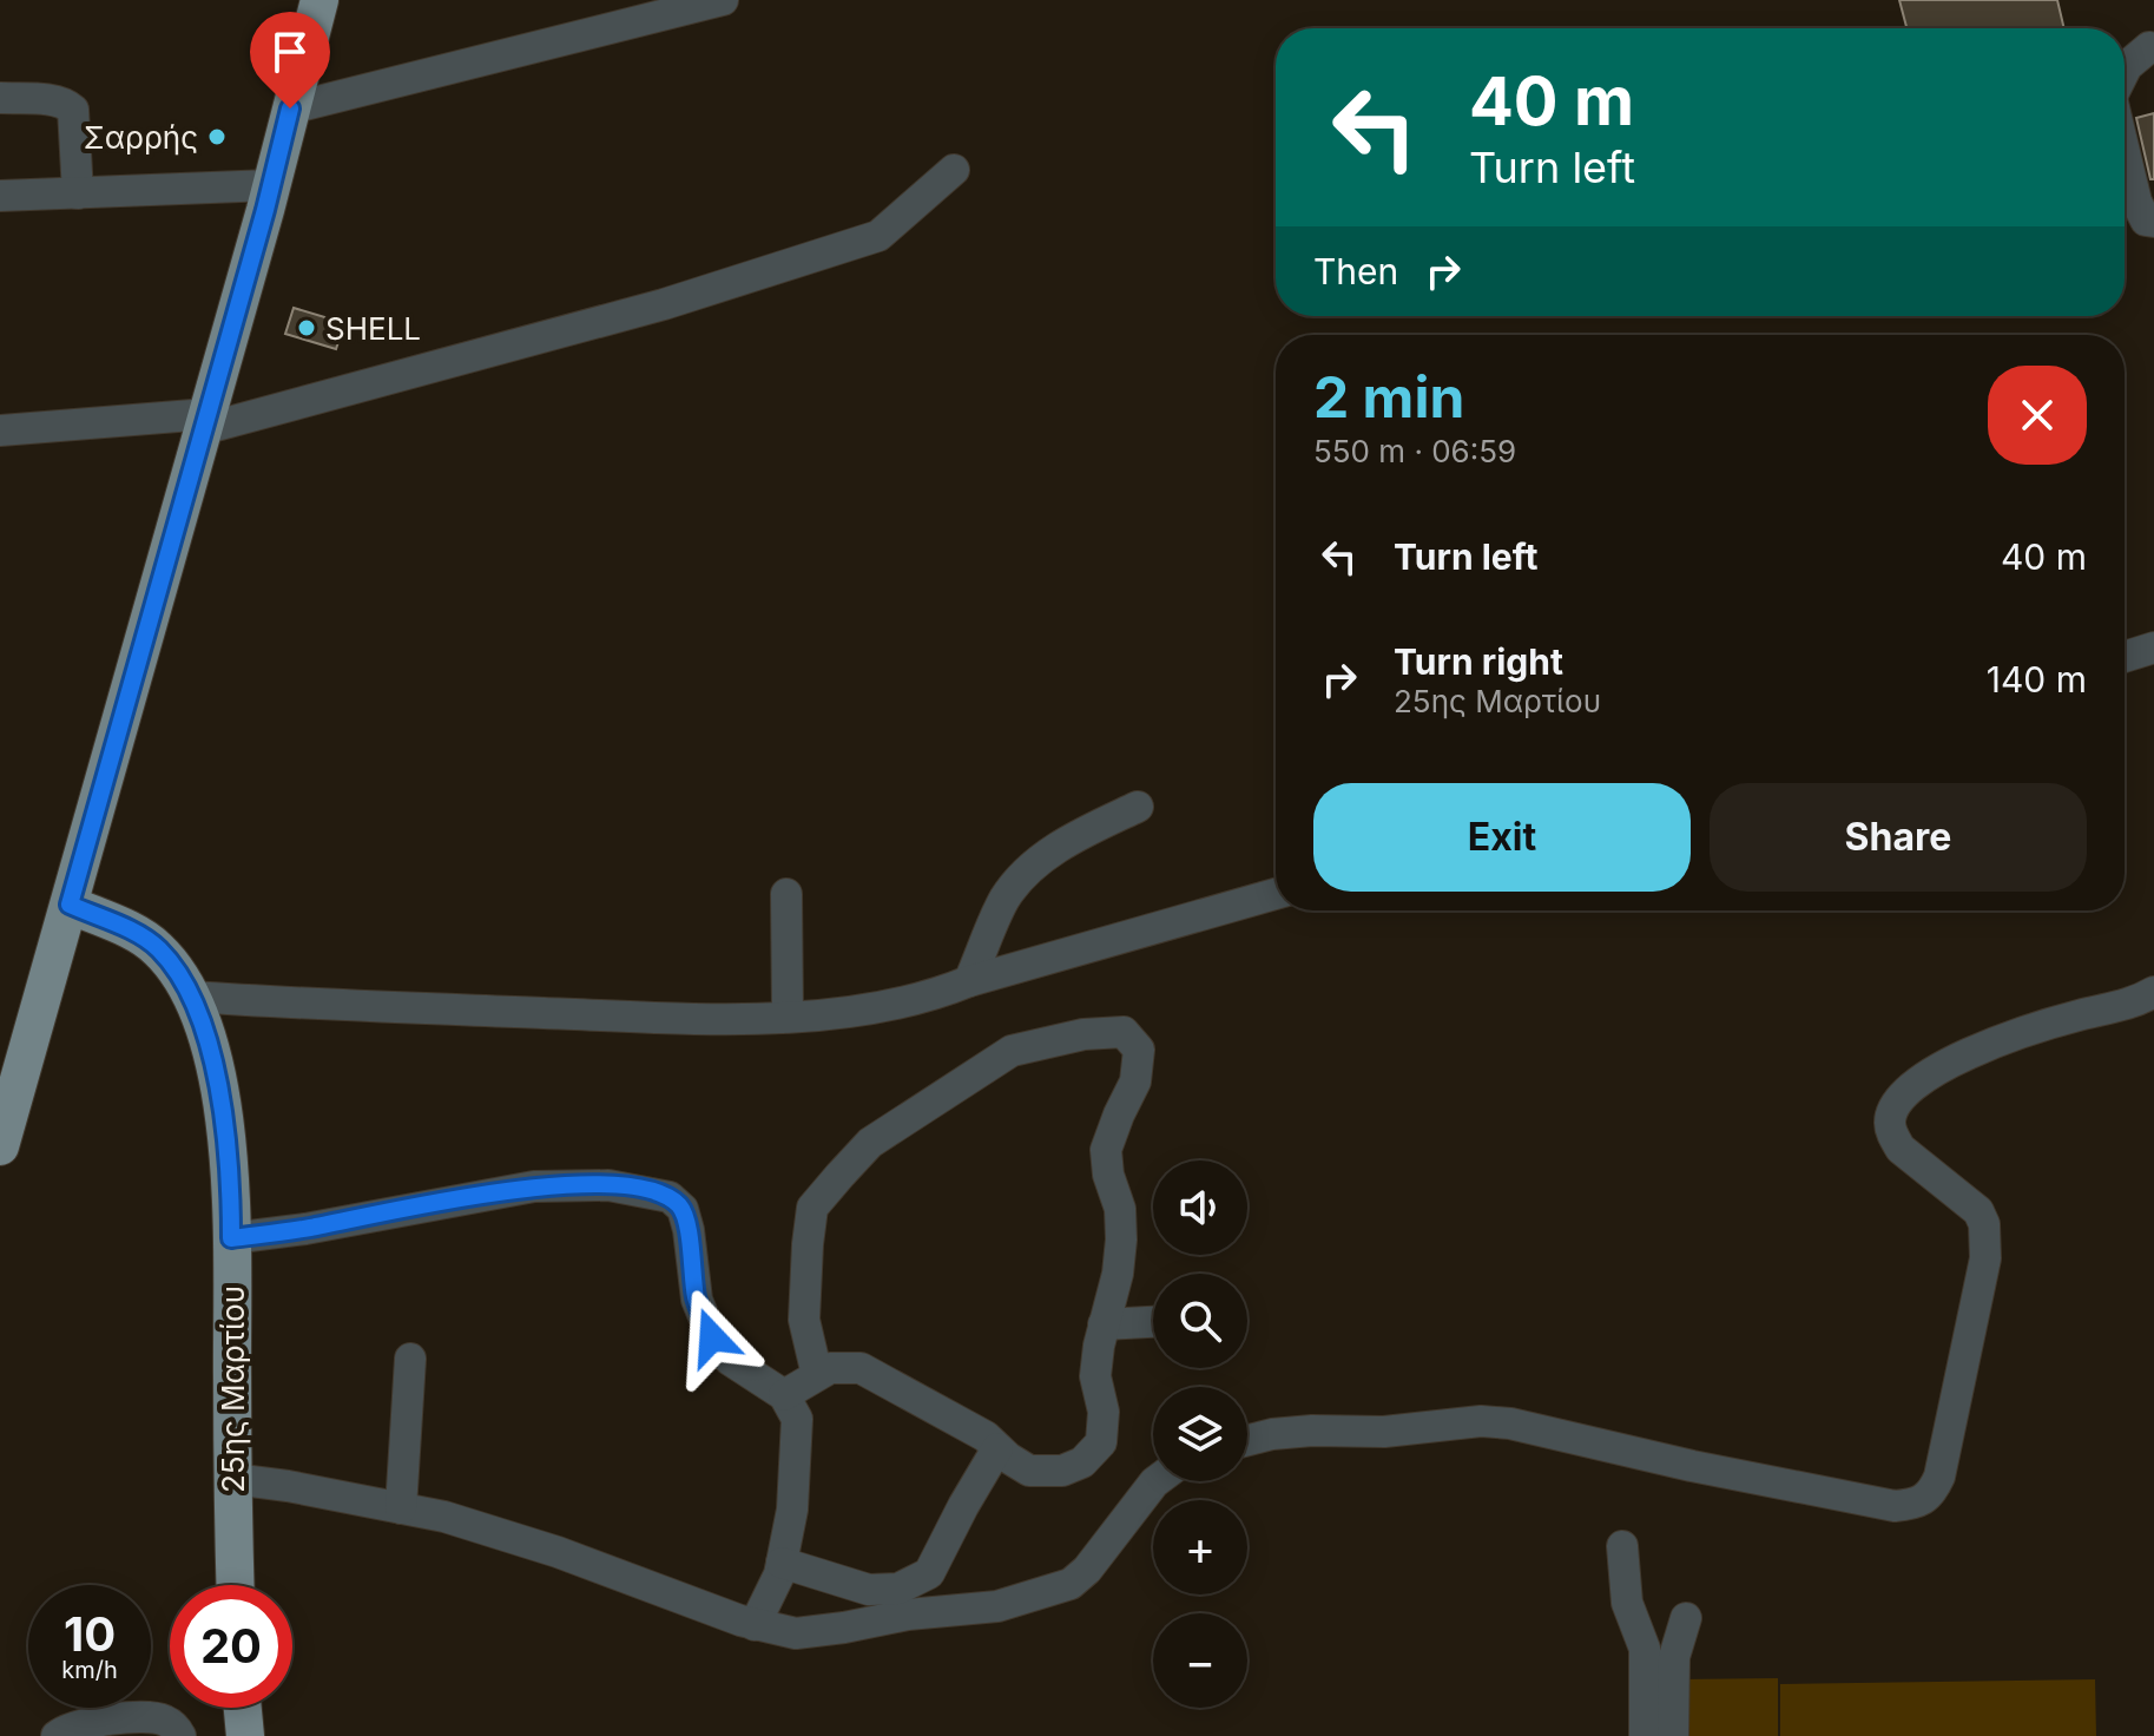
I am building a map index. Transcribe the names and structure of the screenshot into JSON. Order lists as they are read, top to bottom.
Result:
{
  "streets": {
    "main road": ["25ης Μαρτίου"]
  },
  "places": ["Σαρρής", "SHELL"],
  "page": {
    "turn": ["40 m", "Turn left"],
    "then": "Then",
    "heading": ["2 min", "550 m · 06:59"],
    "list": [
      {
        "name": "Turn left",
        "value": "40 m"
      },
      {
        "name": "Turn right",
        "note": "25ης Μαρτίου",
        "value": "140 m"
      }
    ],
    "buttons": ["Exit", "Share"],
    "map_buttons": ["+", "−"],
    "speed": "10 km/h",
    "limit": "20"
  }
}
